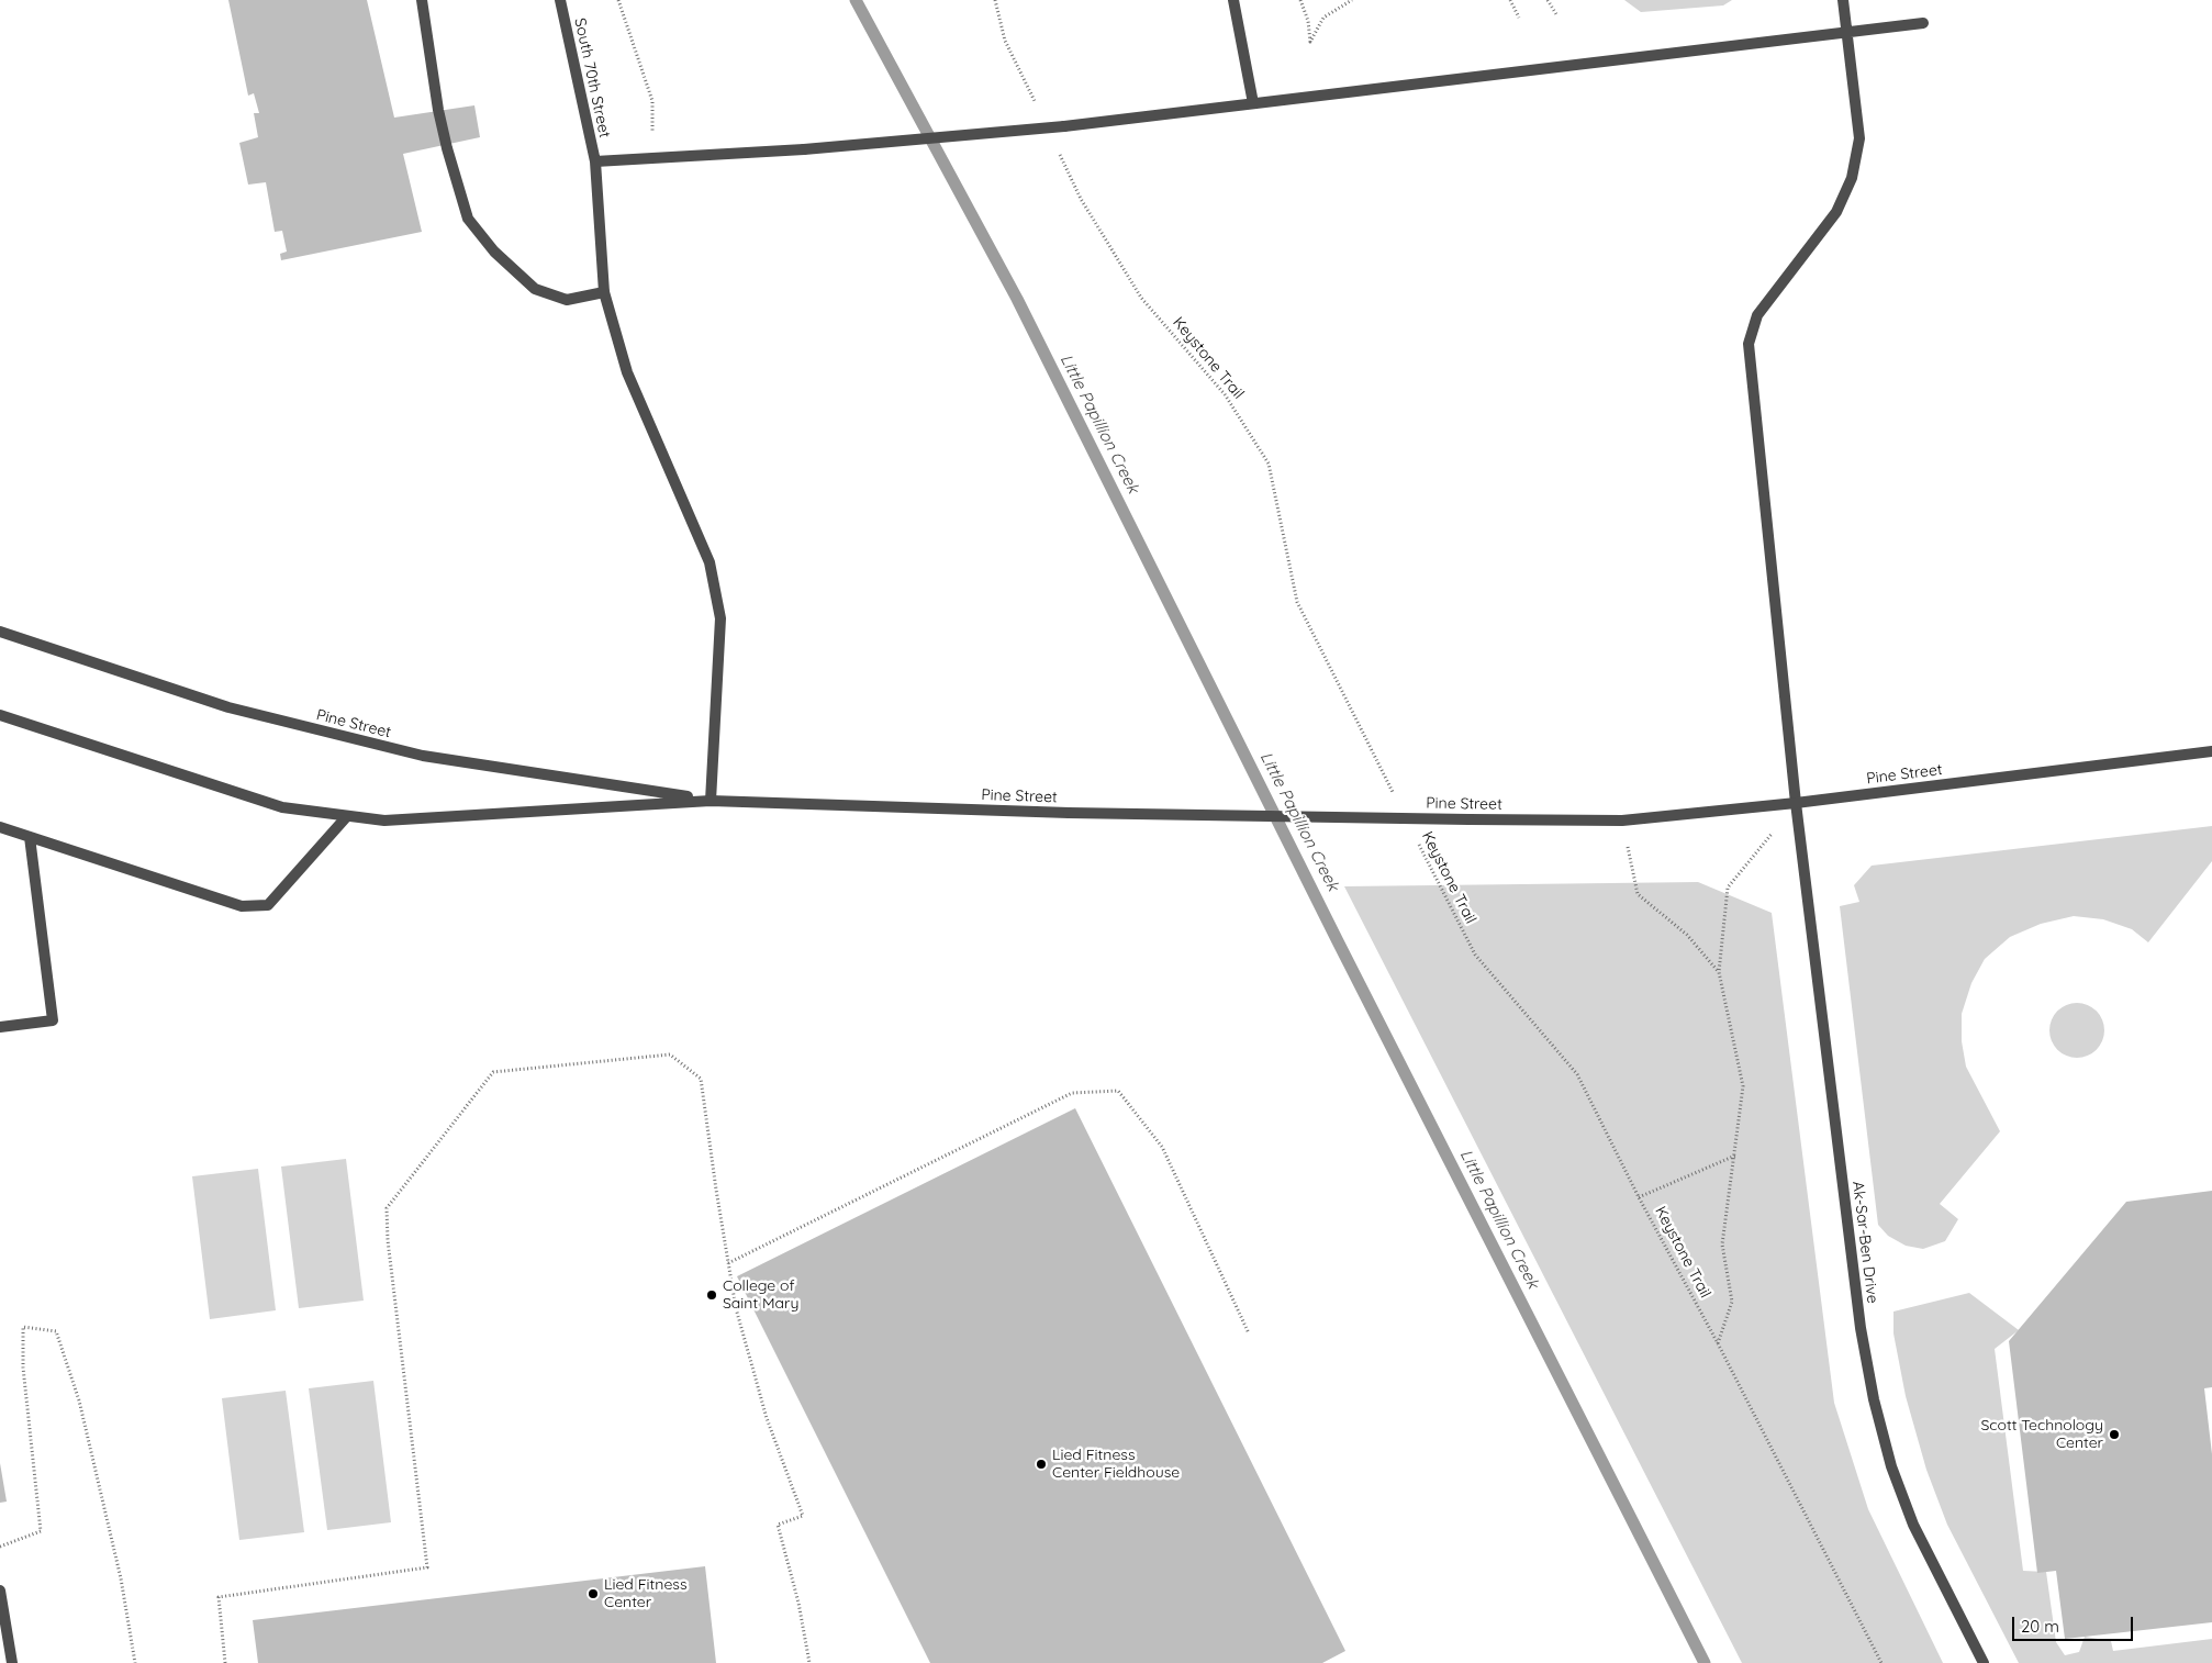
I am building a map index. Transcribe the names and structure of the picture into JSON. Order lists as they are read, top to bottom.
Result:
{
  "streets": {
    "street": ["South 70th Street", "Pine Street", "Ak-Sar-Ben Drive"],
    "path": ["Keystone Trail"]
  },
  "crossings": [
    ["South 70th Street", "Pine Street"],
    ["Pine Street", "Ak-Sar-Ben Drive"]
  ],
  "water": ["Little Papillion Creek"],
  "places": [
    "College of Saint Mary",
    "Scott Technology Center",
    "Lied Fitness Center Fieldhouse",
    "Lied Fitness Center"
  ],
  "scale_bar": "20 m"
}
